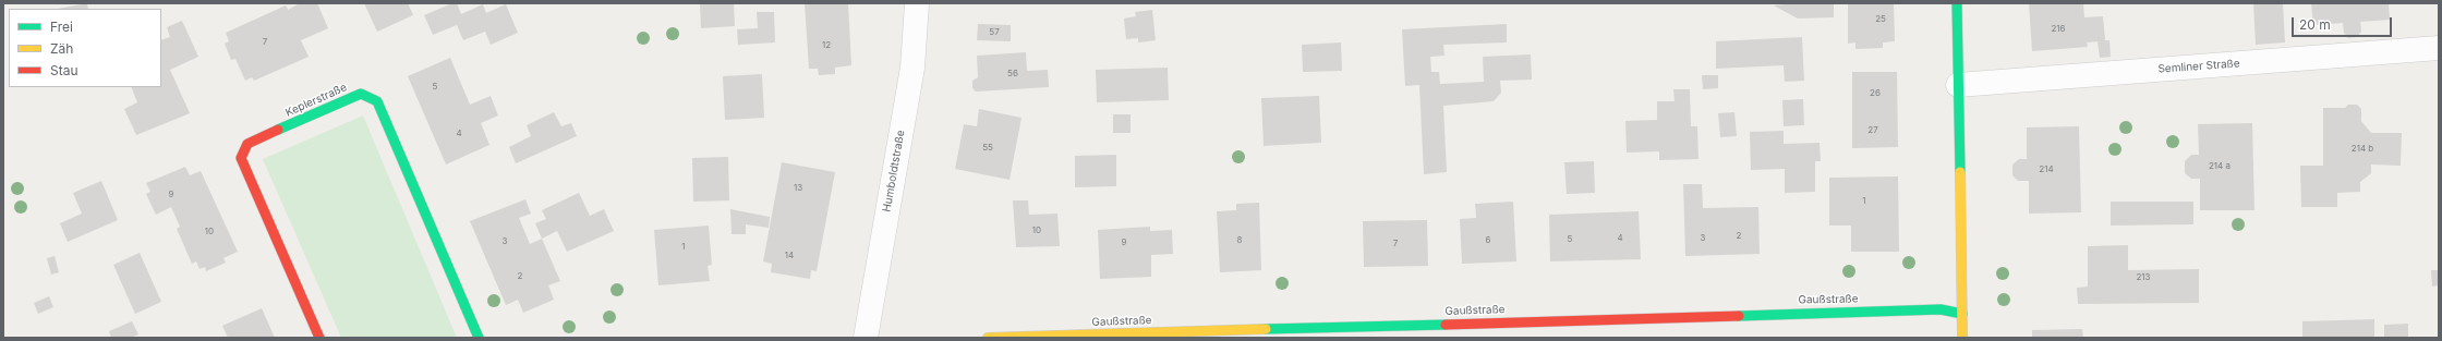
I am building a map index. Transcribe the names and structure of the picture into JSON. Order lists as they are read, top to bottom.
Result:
{
  "streets": {
    "street": [
      "Semliner Straße",
      "Keplerstraße",
      "Humboldtstraße",
      "Gaußstraße"
    ]
  },
  "house_numbers": [
    "25",
    "216",
    "57",
    "7",
    "12",
    "56",
    "5",
    "26",
    "27",
    "4",
    "55",
    "214 b",
    "214 a",
    "214",
    "13",
    "9",
    "1",
    "10",
    "10",
    "2",
    "4",
    "3",
    "5",
    "8",
    "6",
    "3",
    "9",
    "7",
    "1",
    "14",
    "2",
    "213"
  ],
  "legend": ["Frei", "Zäh", "Stau"],
  "scale_bar": "20 m"
}
